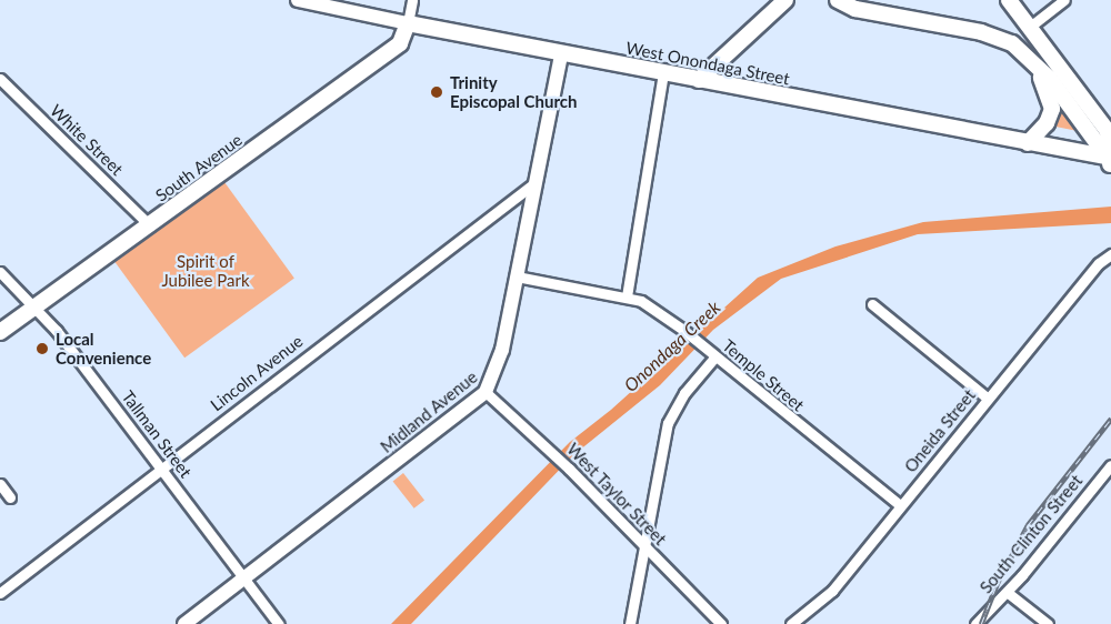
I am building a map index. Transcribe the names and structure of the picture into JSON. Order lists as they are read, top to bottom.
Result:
{
  "streets": {
    "main road": ["West Onondaga Street", "South Avenue"],
    "street": [
      "White Street",
      "Lincoln Avenue",
      "Temple Street",
      "Midland Avenue",
      "Oneida Street",
      "Tallman Street",
      "West Taylor Street",
      "South Clinton Street"
    ]
  },
  "crossings": [
    ["West Onondaga Street", "South Avenue"],
    ["West Onondaga Street", "Midland Avenue"],
    ["White Street", "South Avenue"],
    ["South Avenue", "Tallman Street"],
    ["Lincoln Avenue", "Midland Avenue"],
    ["Lincoln Avenue", "Tallman Street"],
    ["Temple Street", "Midland Avenue"],
    ["Temple Street", "Oneida Street"],
    ["Midland Avenue", "Tallman Street"],
    ["Midland Avenue", "West Taylor Street"]
  ],
  "water": ["Onondaga Creek"],
  "parks": ["Spirit of Jubilee Park"],
  "places": ["Trinity Episcopal Church", "Local Convenience"]
}
